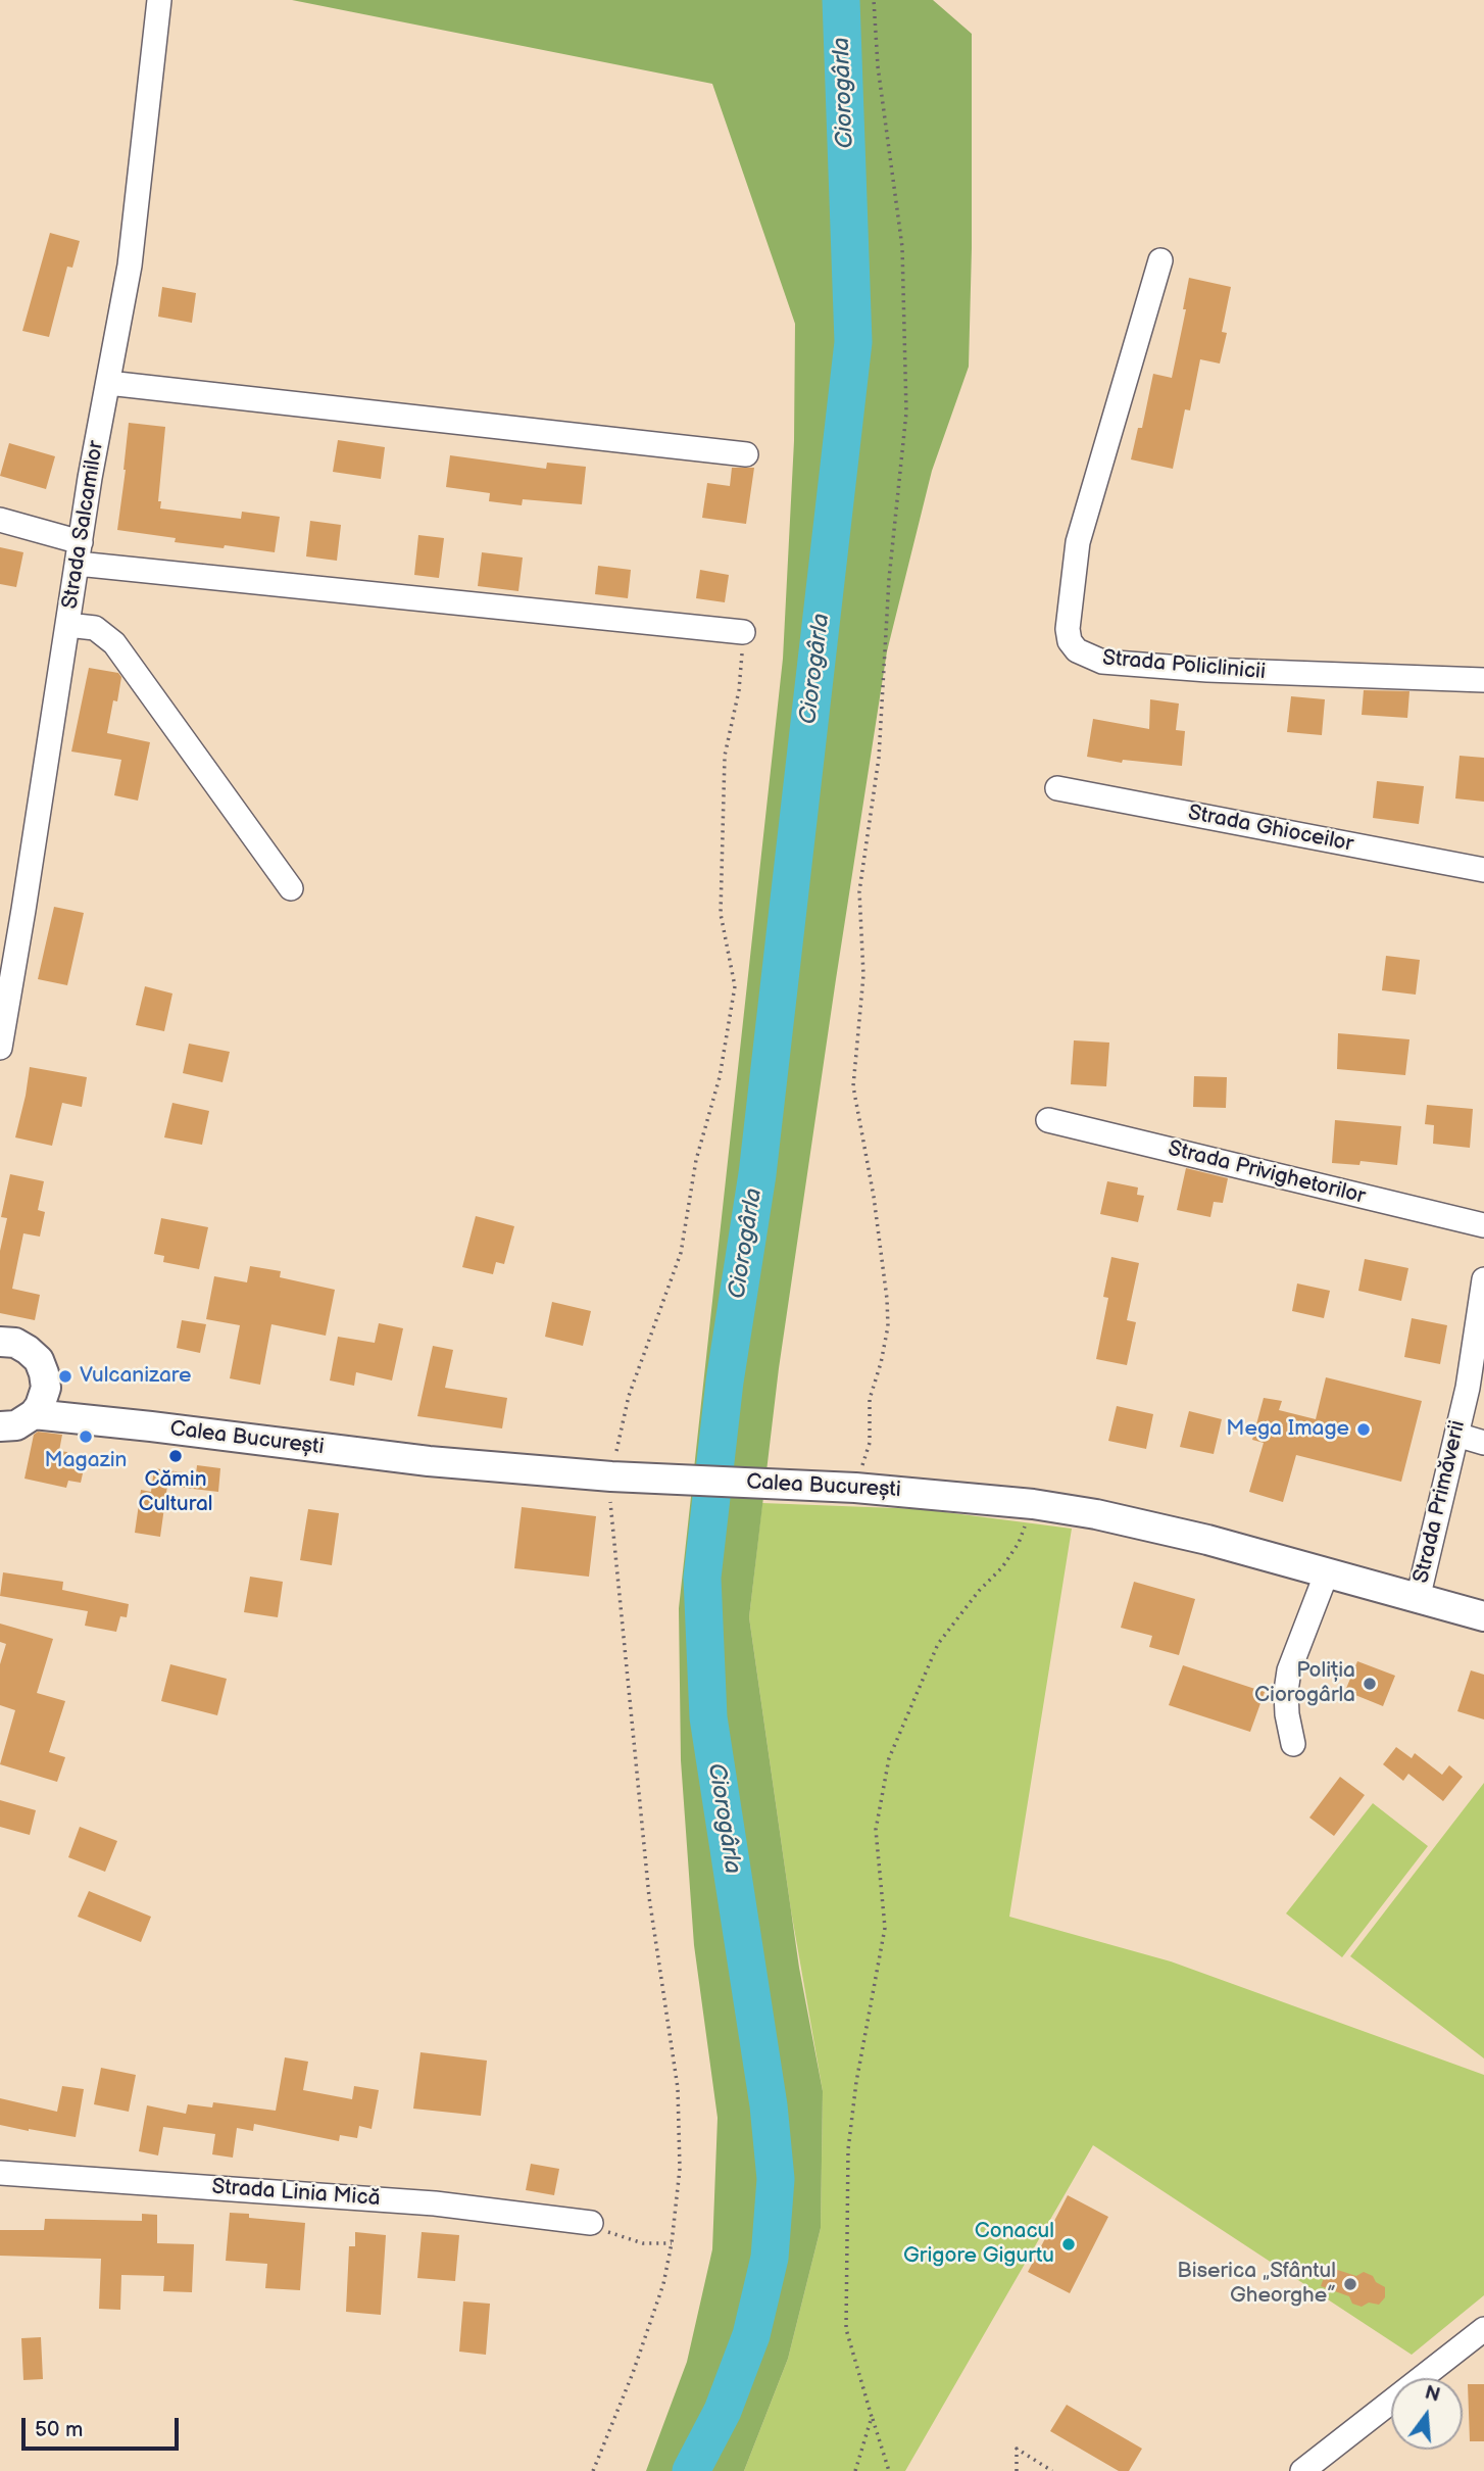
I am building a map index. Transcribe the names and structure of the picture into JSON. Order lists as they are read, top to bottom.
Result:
{
  "streets": {
    "main road": ["Calea București"],
    "street": [
      "Strada Salcamilor",
      "Strada Policlinicii",
      "Strada Ghioceilor",
      "Strada Privighetorilor",
      "Strada Primăverii",
      "Strada Linia Mică"
    ]
  },
  "crossings": [
    ["Calea București", "Strada Primăverii"]
  ],
  "water": ["Ciorogârla"],
  "places": [
    "Vulcanizare",
    "Mega Image",
    "Magazin",
    "Cămin Cultural",
    "Poliția Ciorogârla",
    "Conacul Grigore Gigurtu",
    "Biserica „Sfântul Gheorghe”"
  ],
  "scale_bar": "50 m",
  "north": "top"
}
